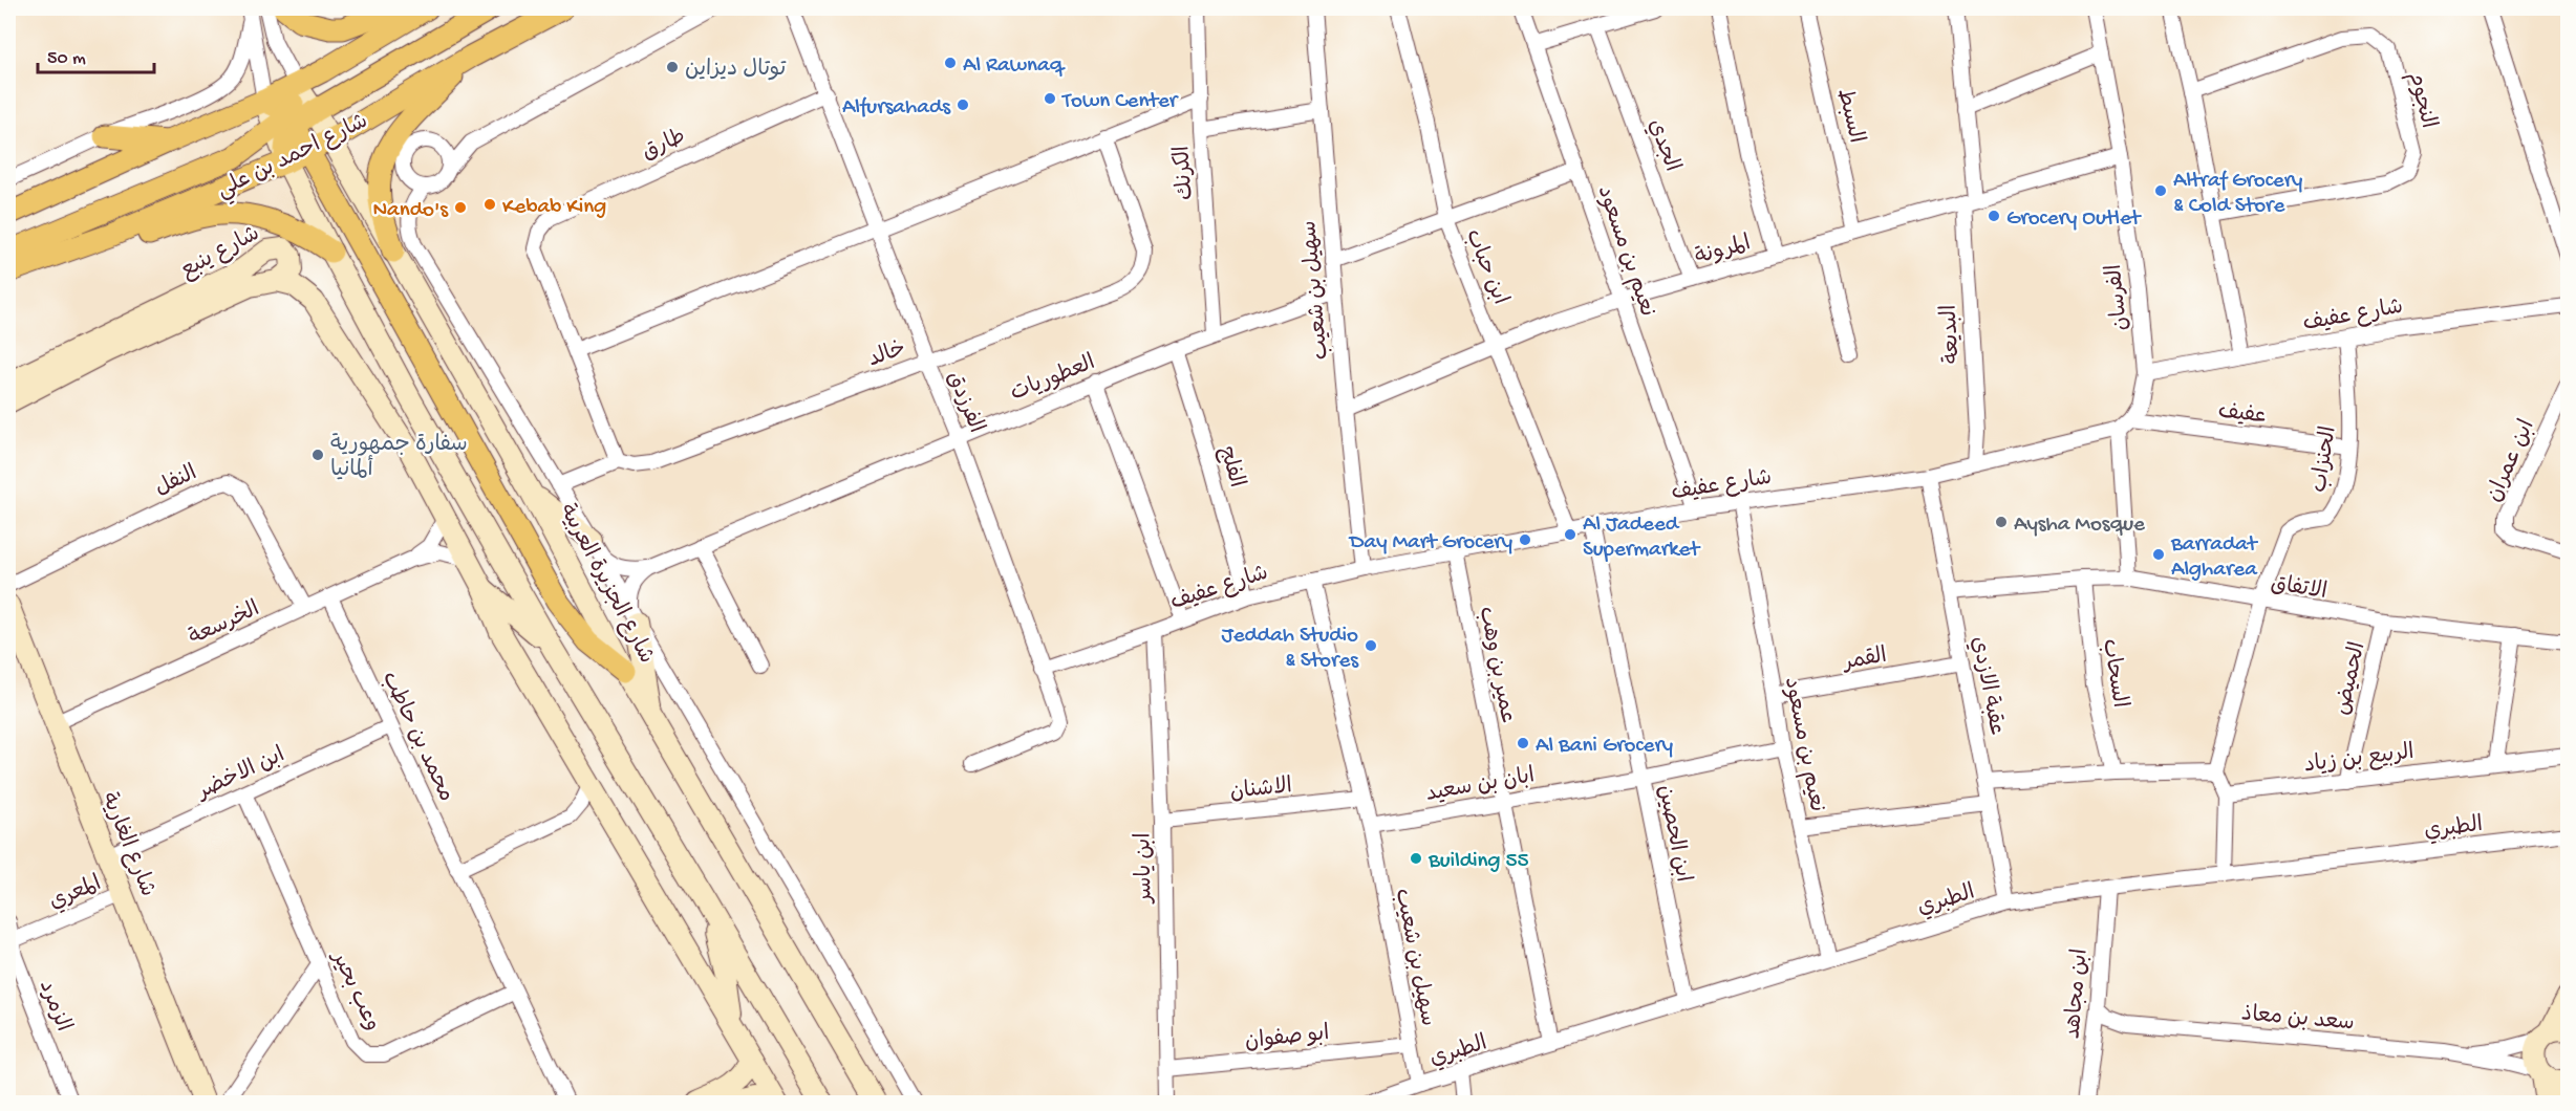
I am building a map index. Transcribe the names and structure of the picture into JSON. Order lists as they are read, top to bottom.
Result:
{
  "streets": {
    "main road": [
      "شارع احمد بن علي",
      "شارع ينبع",
      "شارع الجزيرة العربية",
      "شارع الغارية"
    ],
    "street": [
      "النجوم",
      "السبط",
      "طارق",
      "الجدي",
      "الكرنك",
      "المرونة",
      "نعيم بن مسعود",
      "ابن حباب",
      "سهيل بن شعيب",
      "الفرسان",
      "شارع عفيف",
      "البديعة",
      "خالد",
      "العطوريات",
      "الفرزدق",
      "عفيف",
      "الحنزاب",
      "ابن عمران",
      "الفلج",
      "النفل",
      "الاتفاق",
      "الخرسعة",
      "القمر",
      "عمير بن وهب",
      "السحاب",
      "الحميض",
      "عقبة الازدي",
      "محمد بن حاطب",
      "الربيع بن زياد",
      "ابن الاخضر",
      "ابان بن سعيد",
      "الاشنان",
      "الطبري",
      "ابن الحصين",
      "ابن ياسر",
      "المعري",
      "وعب بحير",
      "ابن مجاهد",
      "الزمرد",
      "سعد بن معاذ",
      "ابو صفوان"
    ]
  },
  "crossings": [
    ["السبط", "المرونة"],
    ["طارق", "الفرزدق"],
    ["الجدي", "المرونة"],
    ["شارع احمد بن علي", "شارع الجزيرة العربية"],
    ["الكرنك", "العطوريات"],
    ["المرونة", "نعيم بن مسعود"],
    ["المرونة", "ابن حباب"],
    ["المرونة", "سهيل بن شعيب"],
    ["المرونة", "الفرسان"],
    ["المرونة", "البديعة"],
    ["نعيم بن مسعود", "شارع عفيف"],
    ["نعيم بن مسعود", "القمر"],
    ["نعيم بن مسعود", "ابان بن سعيد"],
    ["نعيم بن مسعود", "الطبري"],
    ["ابن حباب", "شارع عفيف"],
    ["سهيل بن شعيب", "شارع عفيف"],
    ["سهيل بن شعيب", "العطوريات"],
    ["سهيل بن شعيب", "ابان بن سعيد"],
    ["سهيل بن شعيب", "الاشنان"],
    ["سهيل بن شعيب", "الطبري"],
    ["سهيل بن شعيب", "ابو صفوان"],
    ["الفرسان", "شارع عفيف"],
    ["الفرسان", "عفيف"],
    ["شارع عفيف", "البديعة"],
    ["شارع عفيف", "الفرزدق"],
    ["شارع عفيف", "الحنزاب"],
    ["شارع عفيف", "الفلج"],
    ["شارع عفيف", "عمير بن وهب"],
    ["شارع عفيف", "عقبة الازدي"],
    ["شارع عفيف", "ابن الحصين"],
    ["شارع عفيف", "ابن ياسر"],
    ["خالد", "الفرزدق"],
    ["العطوريات", "الفرزدق"],
    ["العطوريات", "الفلج"],
    ["العطوريات", "شارع الجزيرة العربية"],
    ["عفيف", "الحنزاب"],
    ["الحنزاب", "الاتفاق"],
    ["النفل", "الخرسعة"],
    ["الاتفاق", "السحاب"],
    ["الاتفاق", "الحميض"],
    ["الاتفاق", "عقبة الازدي"],
    ["الخرسعة", "محمد بن حاطب"],
    ["الخرسعة", "شارع الغارية"],
    ["القمر", "عقبة الازدي"],
    ["عمير بن وهب", "ابان بن سعيد"],
    ["عمير بن وهب", "الطبري"],
    ["الحميض", "الربيع بن زياد"],
    ["عقبة الازدي", "الطبري"],
    ["محمد بن حاطب", "ابن الاخضر"],
    ["محمد بن حاطب", "وعب بحير"],
    ["ابن الاخضر", "شارع الغارية"],
    ["ابن الاخضر", "وعب بحير"],
    ["ابان بن سعيد", "ابن الحصين"],
    ["الاشنان", "ابن ياسر"],
    ["الطبري", "ابن الحصين"],
    ["الطبري", "ابن مجاهد"],
    ["شارع الغارية", "المعري"],
    ["ابن ياسر", "ابو صفوان"],
    ["المعري", "الزمرد"],
    ["ابن مجاهد", "سعد بن معاذ"]
  ],
  "places": [
    "Al Rawnaq",
    "توتال ديزاين",
    "Town Center",
    "Alfursahads",
    "Altraf Grocery & Cold Store",
    "Kebab King",
    "Nando's",
    "Grocery Outlet",
    "سفارة جمهورية ألمانيا",
    "Aysha Mosque",
    "Al Jadeed Supermarket",
    "Day Mart Grocery",
    "Barradat Algharea",
    "Jeddah Studio & Stores",
    "Al Bani Grocery",
    "Building 55"
  ],
  "scale_bar": "50 m"
}
